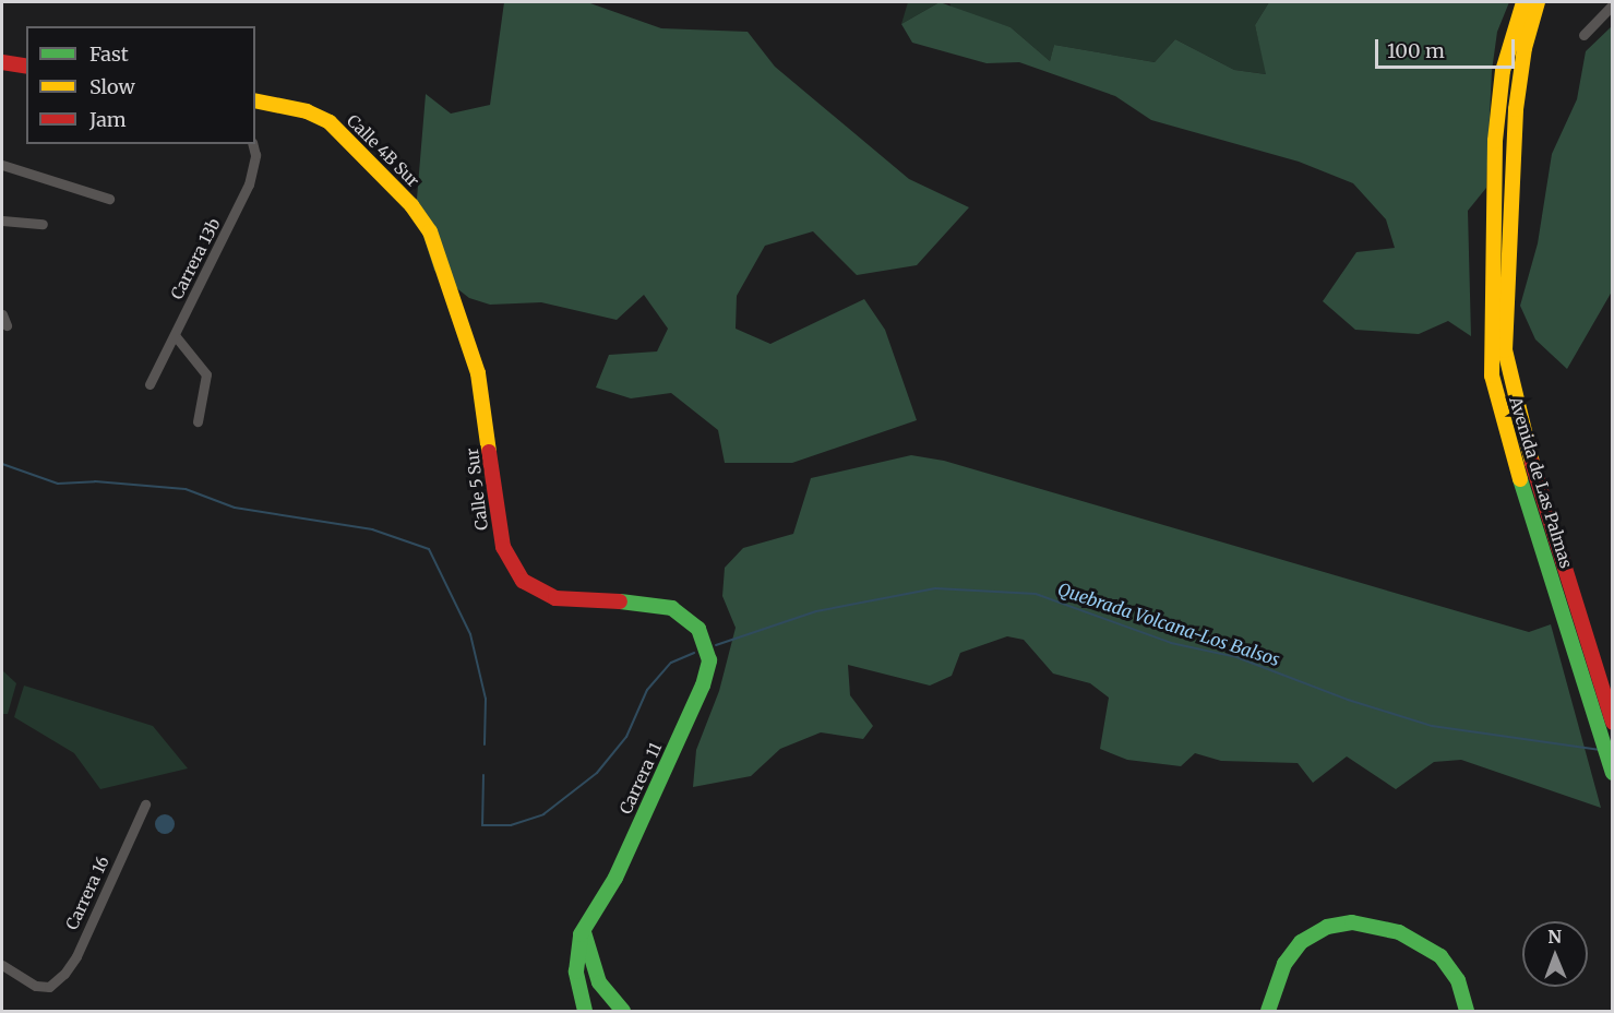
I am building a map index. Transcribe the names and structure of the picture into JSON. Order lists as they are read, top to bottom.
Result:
{
  "streets": {
    "main road": [
      "Calle 4B Sur",
      "Avenida de Las Palmas",
      "Calle 5 Sur",
      "Carrera 11"
    ],
    "street": ["Carrera 13b", "Carrera 16"]
  },
  "crossings": [
    ["Calle 4B Sur", "Calle 5 Sur"],
    ["Calle 5 Sur", "Carrera 11"]
  ],
  "water": ["Quebrada Volcana-Los Balsos"],
  "legend": ["Fast", "Slow", "Jam"],
  "scale_bar": "100 m",
  "north": "top"
}
